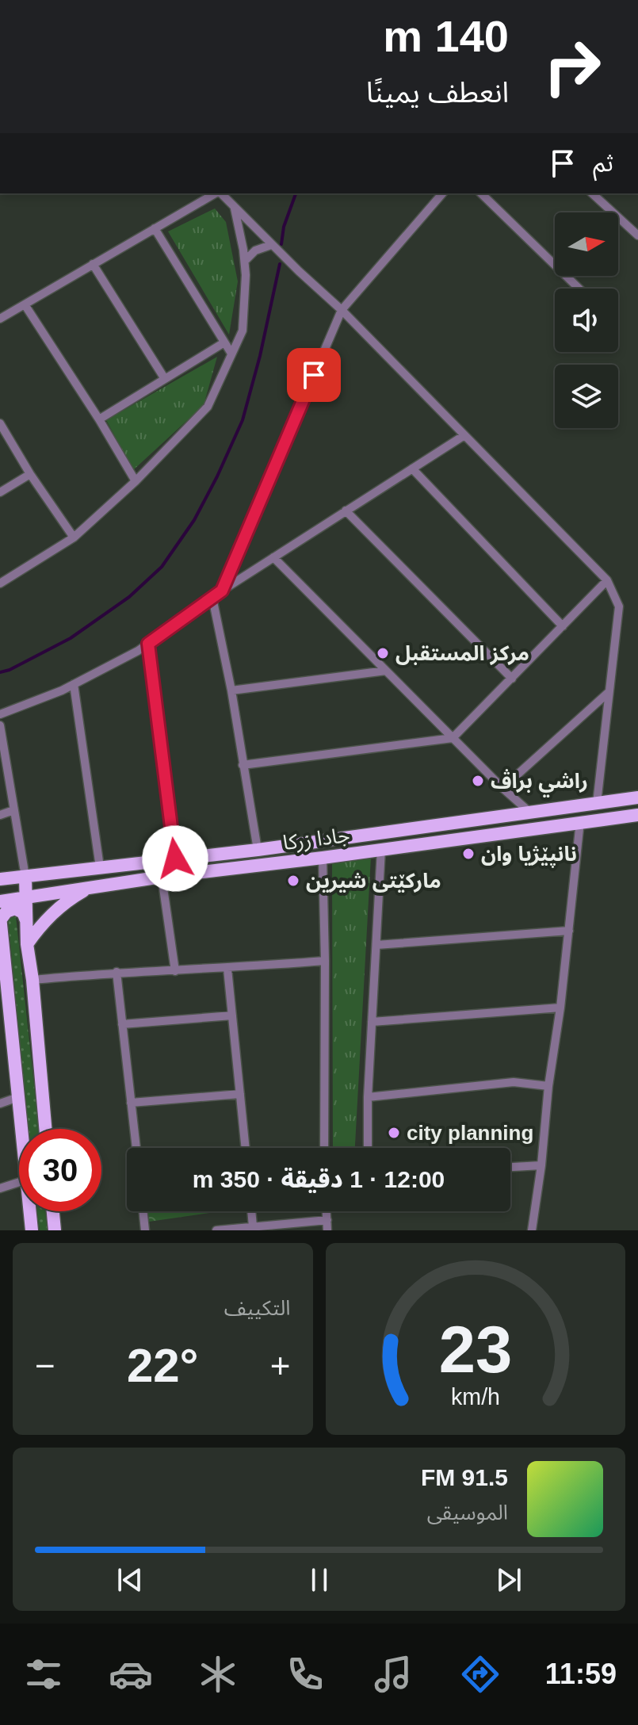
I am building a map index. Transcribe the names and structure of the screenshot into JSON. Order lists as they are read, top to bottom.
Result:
{
  "streets": {
    "main road": ["جادا زرکا"]
  },
  "places": [
    "مركز المستقبل",
    "راشي براڤ",
    "نانپێژیا وان",
    "مارکێتی شیرین",
    "city planning"
  ],
  "north": "right",
  "page": {
    "turn": ["140 m", "انعطف يمينًا"],
    "then": "ثم",
    "limit": "30",
    "trip": "12:00 · 1 دقيقة · 350 m",
    "tile": "التكييف",
    "heat": ["−", "22°", "+"],
    "song": ["91.5 FM", "الموسيقى"],
    "tabs": "11:59",
    "gauge": ["23", "km/h"]
  }
}
